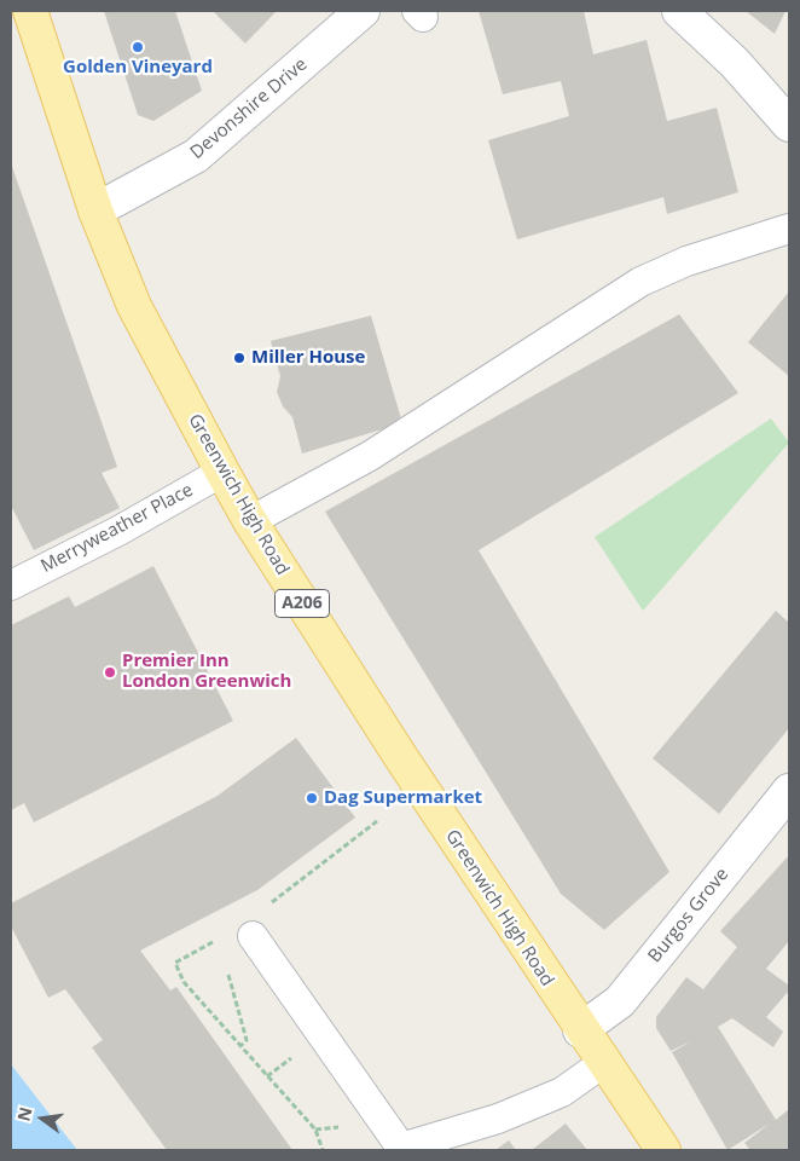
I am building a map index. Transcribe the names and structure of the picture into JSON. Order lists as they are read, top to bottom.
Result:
{
  "streets": {
    "main road": ["Greenwich High Road", "A206"],
    "street": ["Devonshire Drive", "Burgos Grove"],
    "lane": ["Merryweather Place"]
  },
  "crossings": [
    ["Devonshire Drive", "Greenwich High Road"],
    ["Greenwich High Road", "Merryweather Place"],
    ["Greenwich High Road", "Burgos Grove"]
  ],
  "places": [
    "Golden Vineyard",
    "Miller House",
    "Premier Inn London Greenwich",
    "Dag Supermarket"
  ],
  "north": "left"
}
